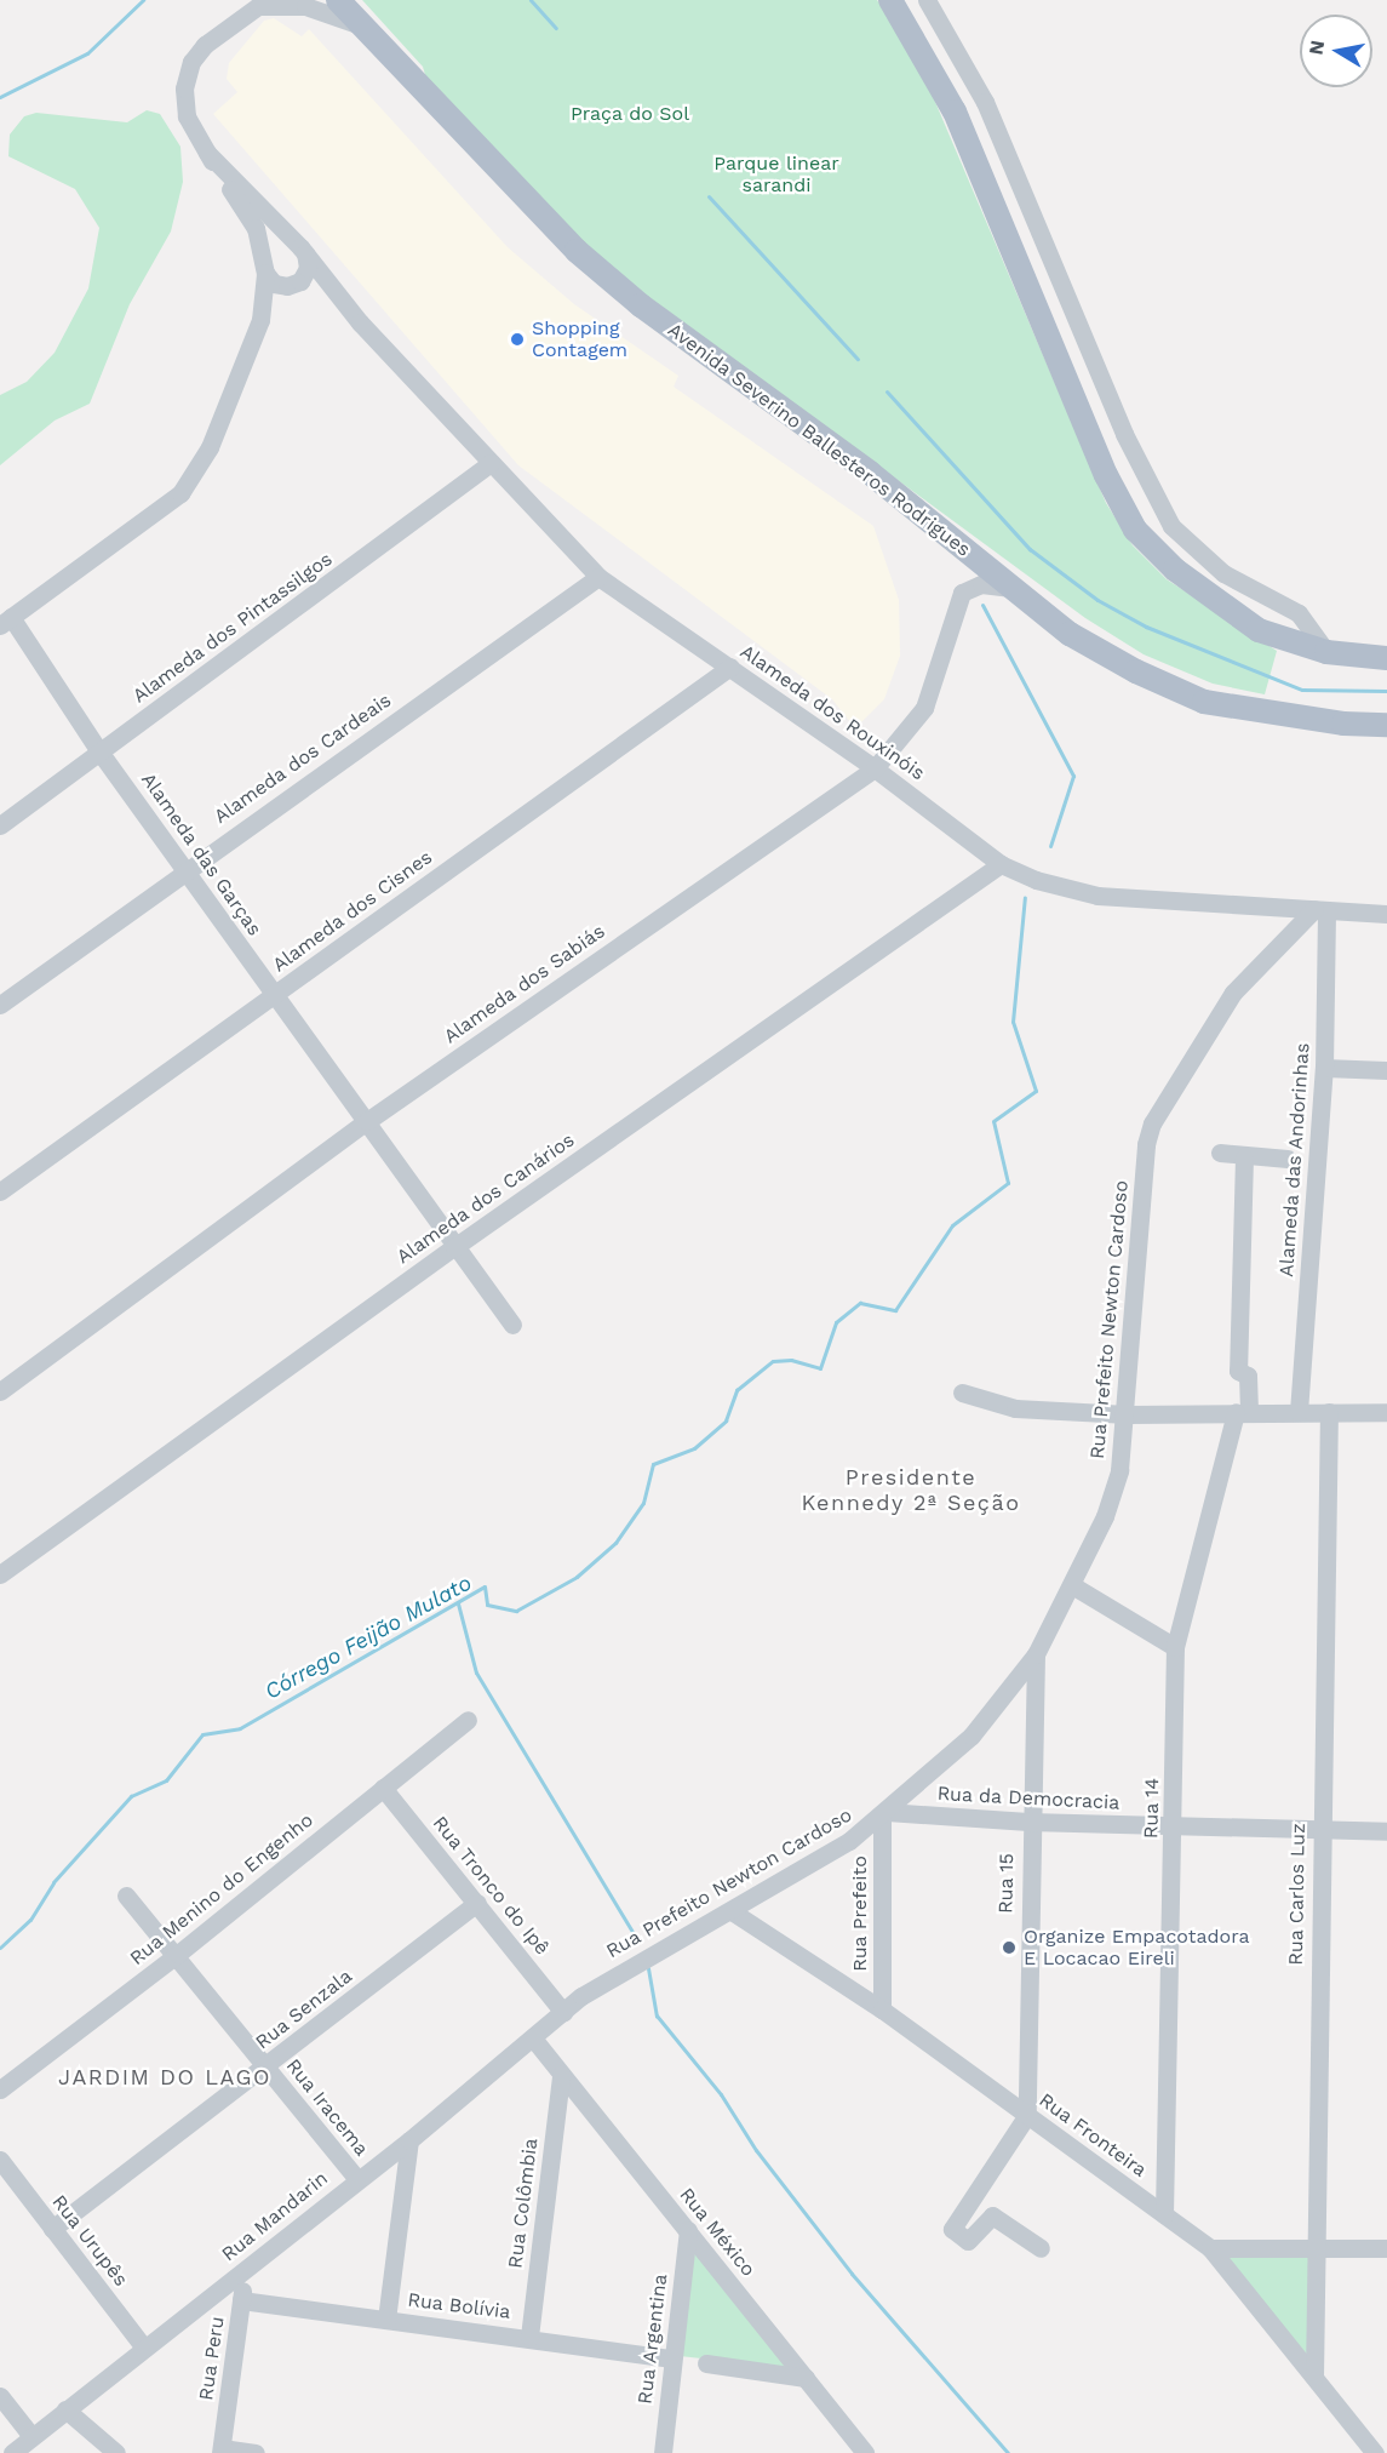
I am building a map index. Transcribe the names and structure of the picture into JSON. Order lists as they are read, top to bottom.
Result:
{
  "streets": {
    "main road": ["Avenida Severino Ballesteros Rodrigues"],
    "street": [
      "Alameda dos Pintassilgos",
      "Alameda dos Rouxinóis",
      "Alameda dos Cardeais",
      "Alameda das Garças",
      "Alameda dos Cisnes",
      "Alameda dos Sabiás",
      "Alameda das Andorinhas",
      "Alameda dos Canários",
      "Rua Prefeito Newton Cardoso",
      "Rua da Democracia",
      "Rua 14",
      "Rua 15",
      "Rua Tronco do Ipê",
      "Rua Menino do Engenho",
      "Rua Carlos Luz",
      "Rua Prefeito",
      "Rua Senzala",
      "Rua Iracema",
      "Rua Fronteira",
      "Rua Colômbia",
      "Rua Mandarin",
      "Rua México",
      "Rua Urupês",
      "Rua Bolívia",
      "Rua Argentina",
      "Rua Peru"
    ]
  },
  "crossings": [
    ["Avenida Severino Ballesteros Rodrigues", "Alameda dos Rouxinóis"],
    ["Avenida Severino Ballesteros Rodrigues", "Alameda dos Sabiás"],
    ["Alameda dos Pintassilgos", "Alameda dos Rouxinóis"],
    ["Alameda dos Pintassilgos", "Alameda das Garças"],
    ["Alameda dos Rouxinóis", "Alameda dos Cardeais"],
    ["Alameda dos Rouxinóis", "Alameda dos Cisnes"],
    ["Alameda dos Rouxinóis", "Alameda dos Sabiás"],
    ["Alameda dos Rouxinóis", "Alameda das Andorinhas"],
    ["Alameda dos Rouxinóis", "Alameda dos Canários"],
    ["Alameda dos Rouxinóis", "Rua Prefeito Newton Cardoso"],
    ["Alameda dos Cardeais", "Alameda das Garças"],
    ["Alameda das Garças", "Alameda dos Cisnes"],
    ["Alameda das Garças", "Alameda dos Sabiás"],
    ["Alameda das Garças", "Alameda dos Canários"],
    ["Alameda das Andorinhas", "Rua Prefeito Newton Cardoso"],
    ["Rua Prefeito Newton Cardoso", "Rua da Democracia"],
    ["Rua Prefeito Newton Cardoso", "Rua 15"],
    ["Rua Prefeito Newton Cardoso", "Rua Tronco do Ipê"],
    ["Rua Prefeito Newton Cardoso", "Rua Prefeito"],
    ["Rua Prefeito Newton Cardoso", "Rua Fronteira"],
    ["Rua Prefeito Newton Cardoso", "Rua Mandarin"],
    ["Rua da Democracia", "Rua 14"],
    ["Rua da Democracia", "Rua 15"],
    ["Rua da Democracia", "Rua Carlos Luz"],
    ["Rua da Democracia", "Rua Prefeito"],
    ["Rua 14", "Rua Fronteira"],
    ["Rua 15", "Rua Fronteira"],
    ["Rua Tronco do Ipê", "Rua Menino do Engenho"],
    ["Rua Tronco do Ipê", "Rua Senzala"],
    ["Rua Tronco do Ipê", "Rua Mandarin"],
    ["Rua Menino do Engenho", "Rua Iracema"],
    ["Rua Carlos Luz", "Rua Fronteira"],
    ["Rua Prefeito", "Rua Fronteira"],
    ["Rua Senzala", "Rua Iracema"],
    ["Rua Senzala", "Rua Urupês"],
    ["Rua Iracema", "Rua Mandarin"],
    ["Rua Colômbia", "Rua México"],
    ["Rua Colômbia", "Rua Bolívia"],
    ["Rua Mandarin", "Rua México"],
    ["Rua Mandarin", "Rua Urupês"],
    ["Rua Mandarin", "Rua Peru"],
    ["Rua México", "Rua Argentina"],
    ["Rua Bolívia", "Rua Argentina"],
    ["Rua Bolívia", "Rua Peru"]
  ],
  "districts": ["Presidente Kennedy 2ª Seção", "JARDIM DO LAGO"],
  "water": ["Córrego Feijão Mulato"],
  "parks": ["Praça do Sol", "Parque linear sarandi"],
  "places": ["Shopping Contagem", "Organize Empacotadora E Locacao Eireli"],
  "north": "left"
}
